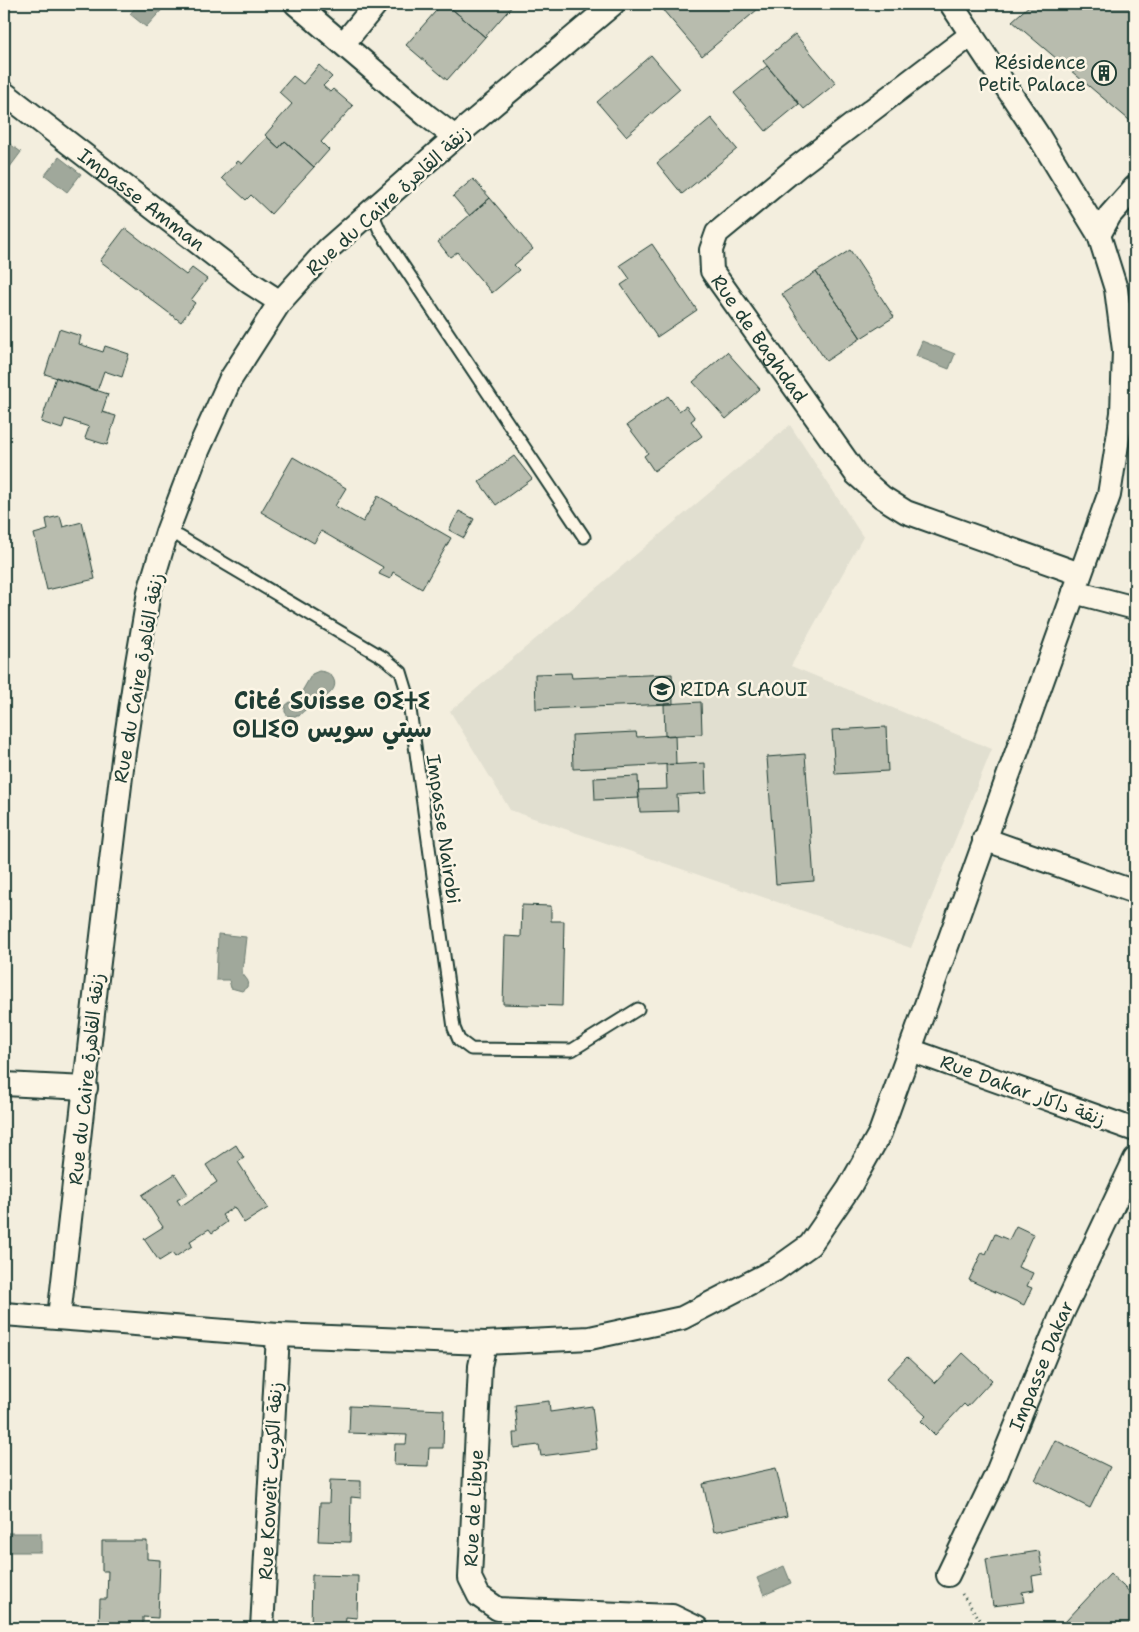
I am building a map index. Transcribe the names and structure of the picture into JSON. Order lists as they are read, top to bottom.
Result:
{
  "streets": {
    "street": [
      "Impasse Amman",
      "Rue du Caire زنقة القاهرة",
      "Rue de Baghdad",
      "Rue Dakar زنقة داكار",
      "Impasse Dakar",
      "Rue Koweït زنقة الكويت",
      "Rue de Libye"
    ],
    "lane": ["Impasse Nairobi"]
  },
  "crossings": [
    ["Impasse Amman", "Rue du Caire زنقة القاهرة"],
    ["Rue du Caire زنقة القاهرة", "Impasse Nairobi"]
  ],
  "districts": ["Cité Suisse ⵙⵉⵜⵉ ⵙⵡⵉⵙ سيتي سويس"],
  "places": {
    "building": ["Résidence Petit Palace"],
    "school or university": ["RIDA SLAOUI"]
  }
}
